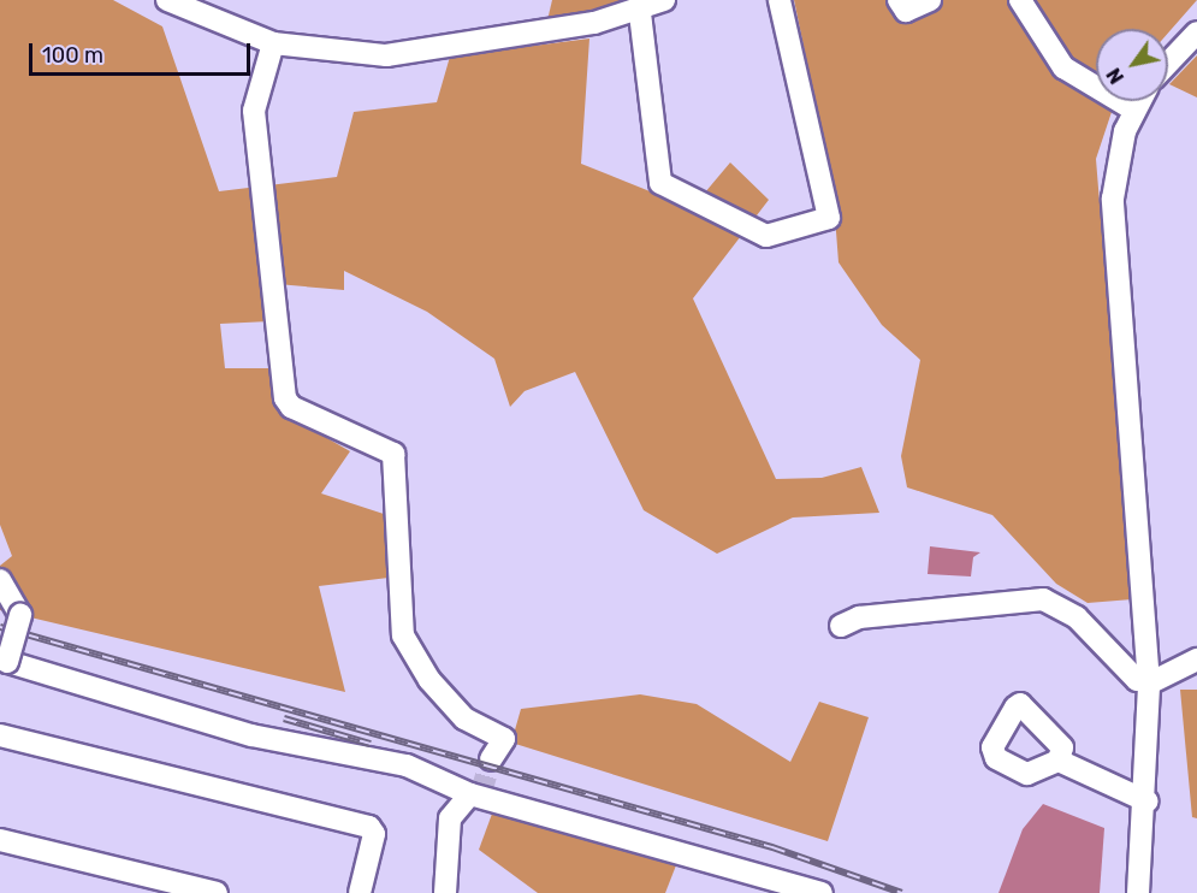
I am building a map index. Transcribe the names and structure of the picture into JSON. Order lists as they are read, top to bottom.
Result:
{
  "scale_bar": "100 m",
  "north": "bottom left"
}
